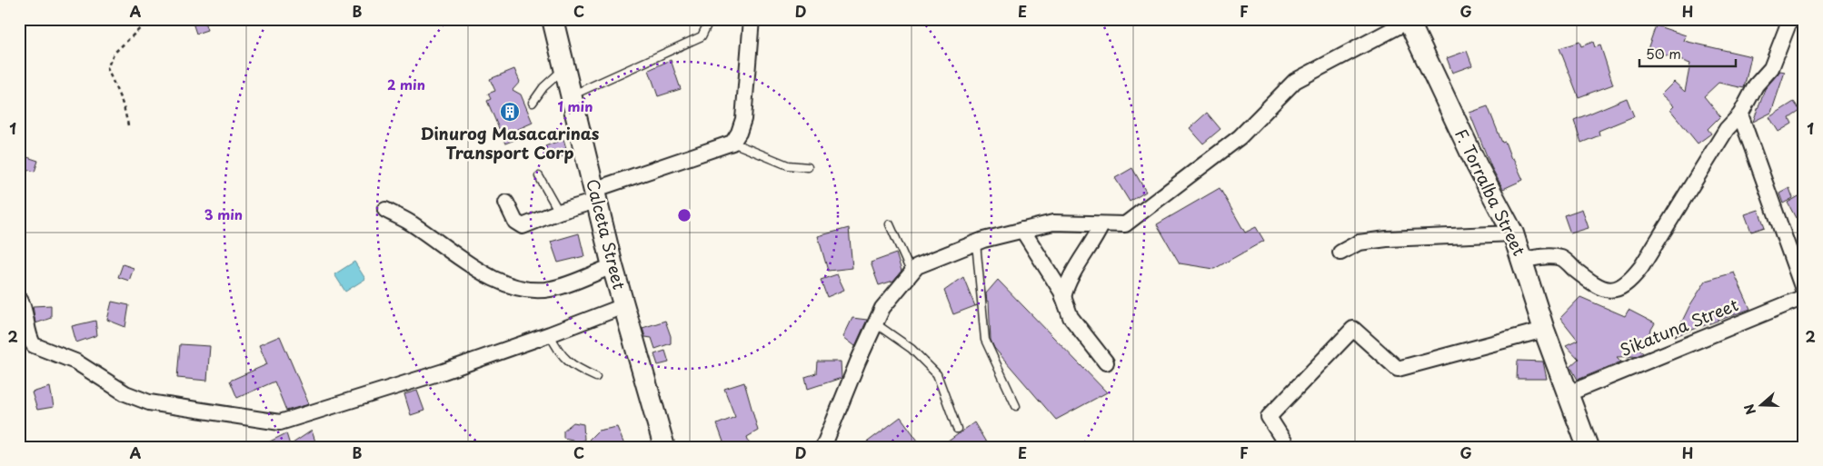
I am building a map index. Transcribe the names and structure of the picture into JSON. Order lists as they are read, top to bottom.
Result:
{
  "streets": {
    "street": ["F. Torralba Street", "Calceta Street", "Sikatuna Street"]
  },
  "crossings": [
    ["F. Torralba Street", "Sikatuna Street"]
  ],
  "places": {
    "building": ["Dinurog Masacarinas Transport Corp"]
  },
  "scale_bar": "50 m",
  "north": "left",
  "grid": {
    "columns": [
      "A",
      "B",
      "C",
      "D",
      "E",
      "F",
      "G",
      "H"
    ],
    "rows": ["1", "2"]
  },
  "rings": ["2 min", "1 min", "3 min"]
}
